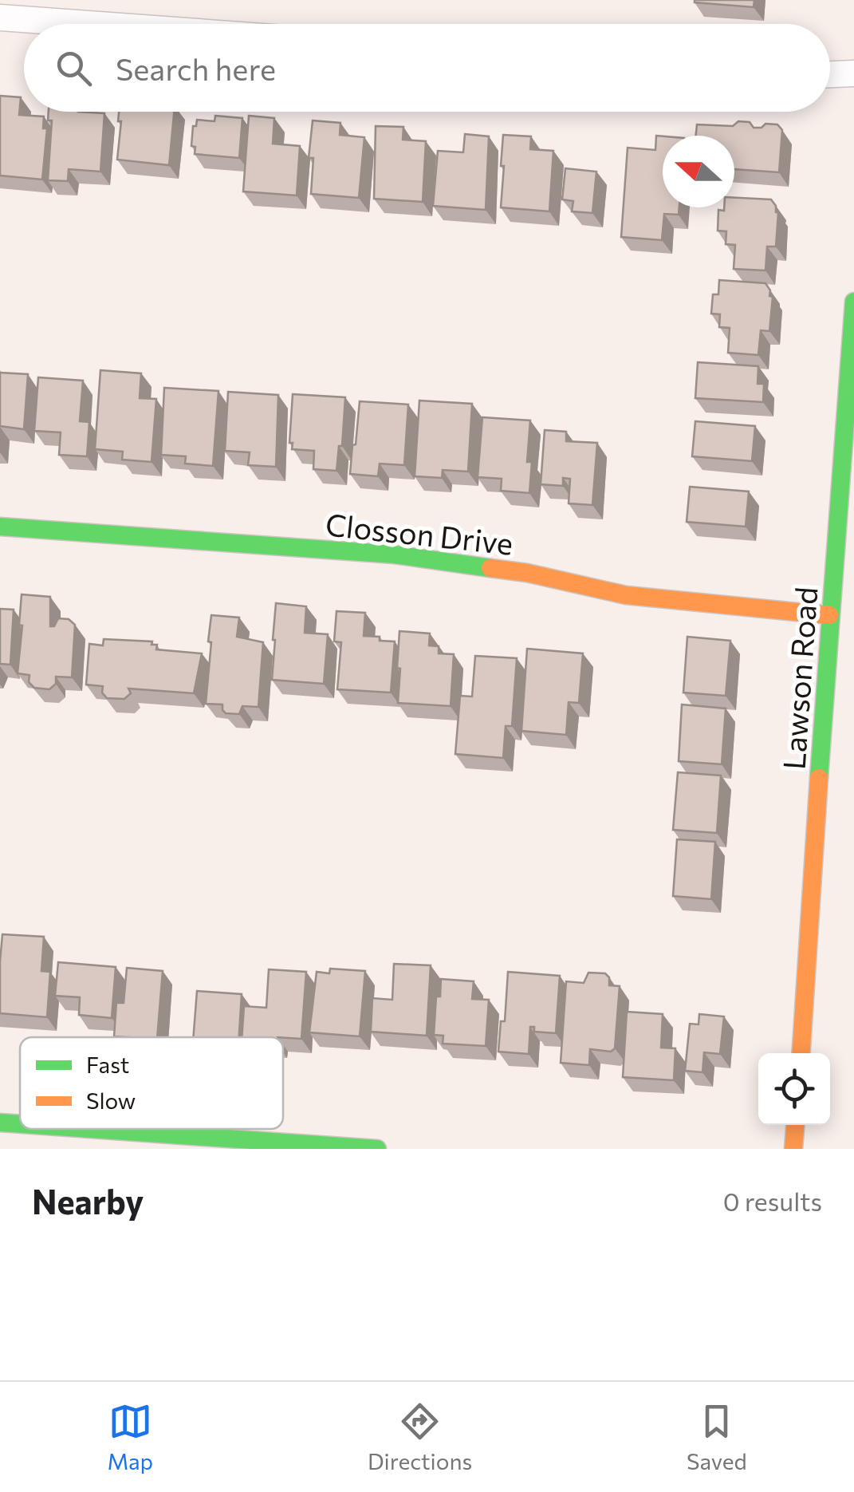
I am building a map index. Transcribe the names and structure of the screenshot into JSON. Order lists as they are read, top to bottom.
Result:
{
  "streets": {
    "street": ["Closson Drive", "Lawson Road"]
  },
  "crossings": [
    ["Closson Drive", "Lawson Road"]
  ],
  "legend": ["Fast", "Slow"],
  "north": "left",
  "page": {
    "search": "Search here",
    "heading": ["Nearby", "0 results"],
    "nav": ["Map", "Directions", "Saved"]
  }
}
